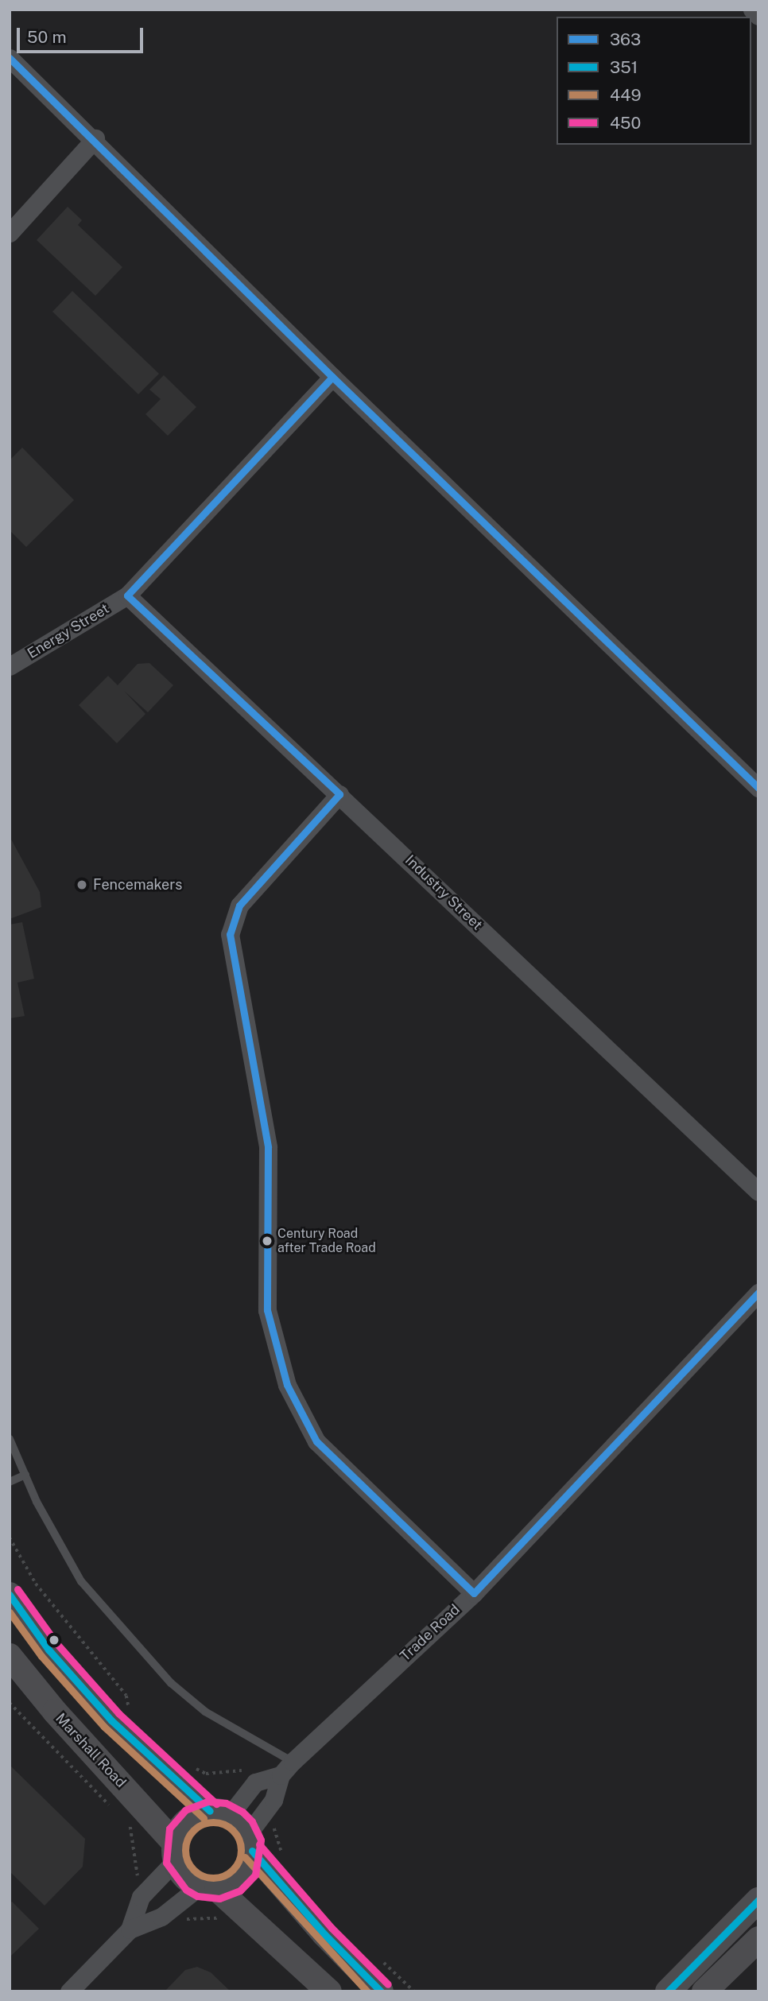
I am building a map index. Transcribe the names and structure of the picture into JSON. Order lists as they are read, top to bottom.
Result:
{
  "streets": {
    "main road": ["Marshall Road"],
    "street": ["Energy Street", "Industry Street", "Trade Road"]
  },
  "crossings": [
    ["Energy Street", "Industry Street"]
  ],
  "places": ["Fencemakers", "Century Road after Trade Road"],
  "lines": [
    "transit line 363",
    "transit line 450",
    "transit line 351",
    "transit line 449"
  ],
  "legend": [
    "363",
    "351",
    "449",
    "450"
  ],
  "scale_bar": "50 m"
}
